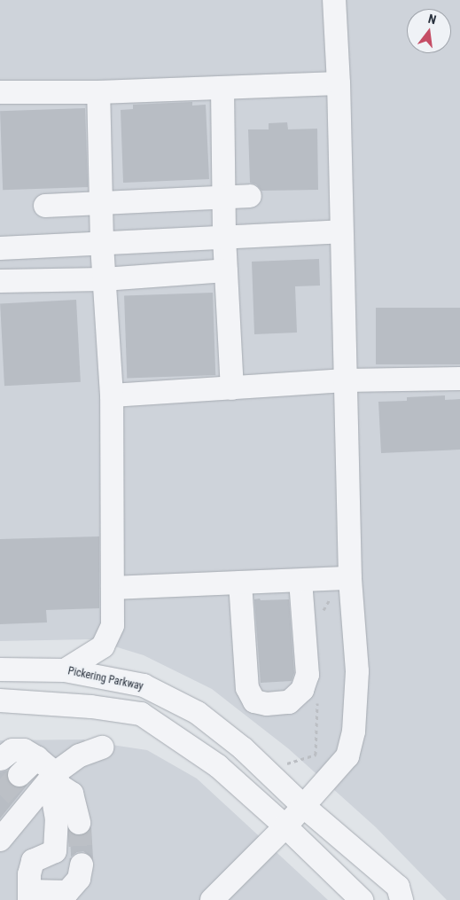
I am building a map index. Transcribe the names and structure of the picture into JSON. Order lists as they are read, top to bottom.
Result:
{
  "streets": {
    "street": ["Pickering Parkway"]
  },
  "north": "top"
}
